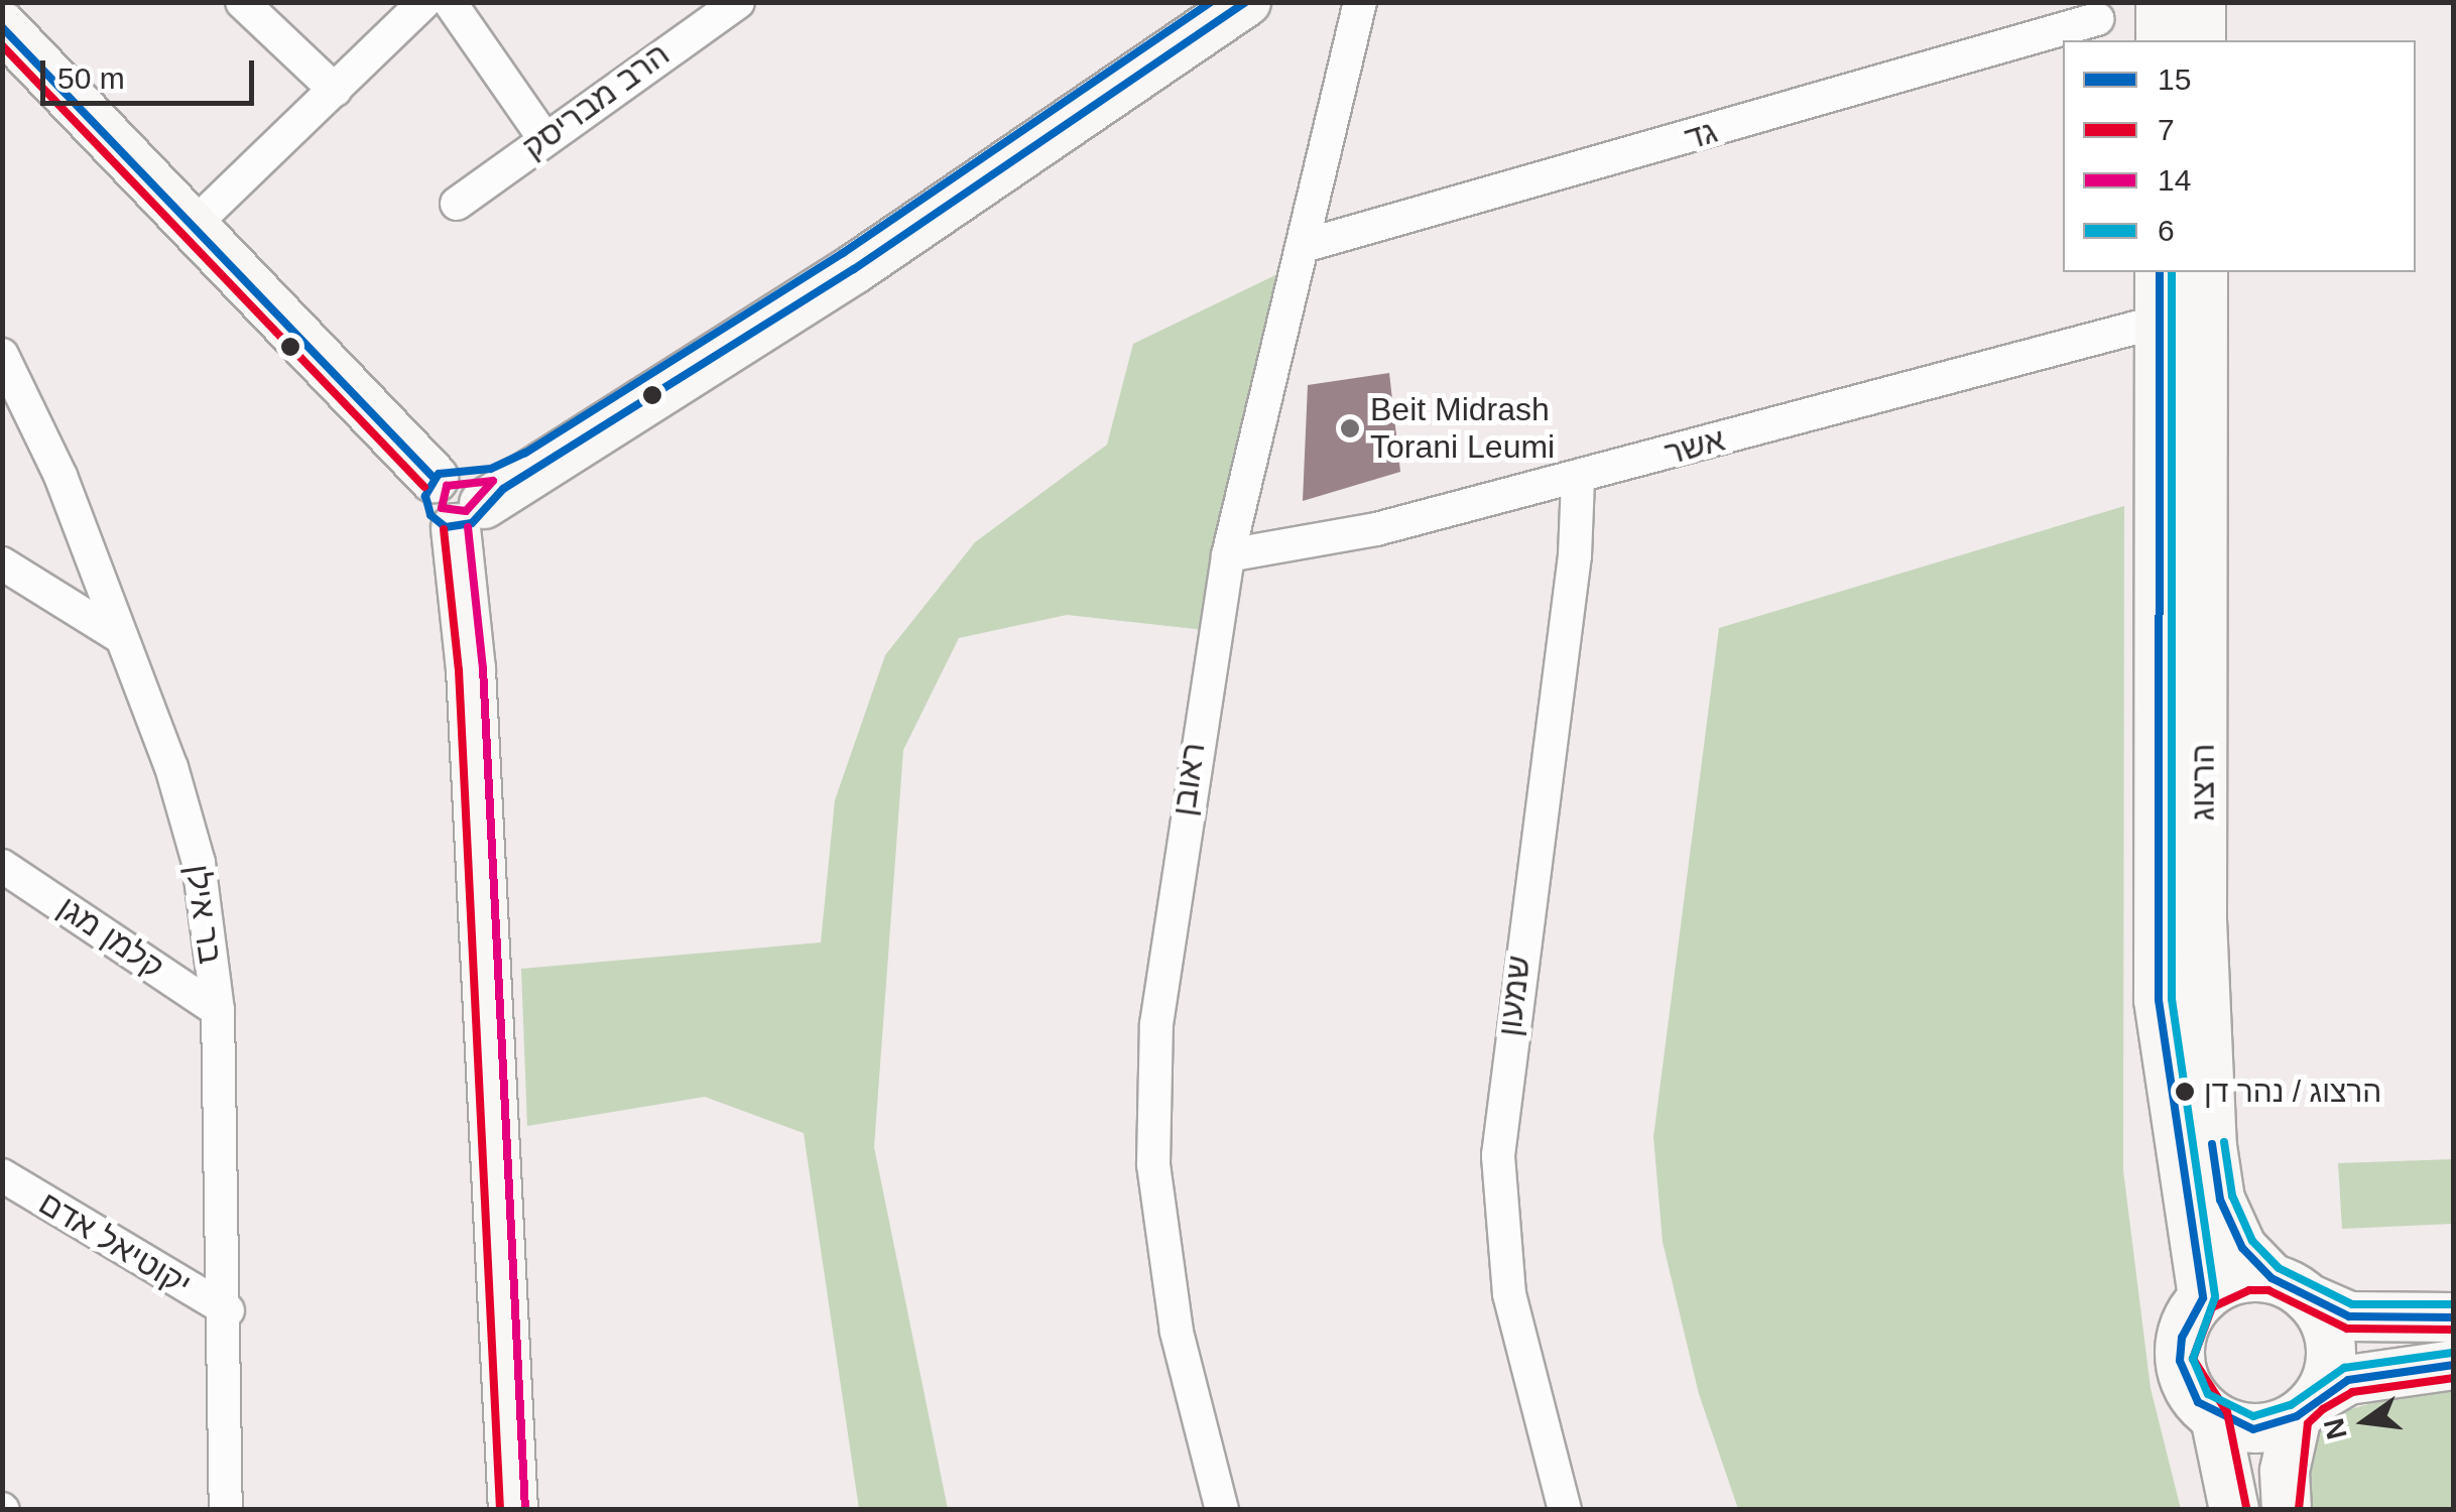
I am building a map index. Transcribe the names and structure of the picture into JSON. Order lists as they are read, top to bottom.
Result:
{
  "streets": {
    "street": [
      "הרב מבריסק",
      "גד",
      "אשר",
      "ראובן",
      "הרצוג",
      "בר אילן",
      "קלמן מגן",
      "שמעון",
      "יקוטיאל אדם"
    ]
  },
  "crossings": [
    ["גד", "ראובן"],
    ["אשר", "ראובן"],
    ["אשר", "שמעון"],
    ["בר אילן", "קלמן מגן"],
    ["בר אילן", "יקוטיאל אדם"]
  ],
  "places": ["Beit Midrash Torani Leumi", "הרצוג / נהר דן"],
  "lines": [
    "transit line 15",
    "transit line 7",
    "transit line 6",
    "transit line 14"
  ],
  "legend": [
    "15",
    "7",
    "14",
    "6"
  ],
  "scale_bar": "50 m",
  "north": "left"
}
